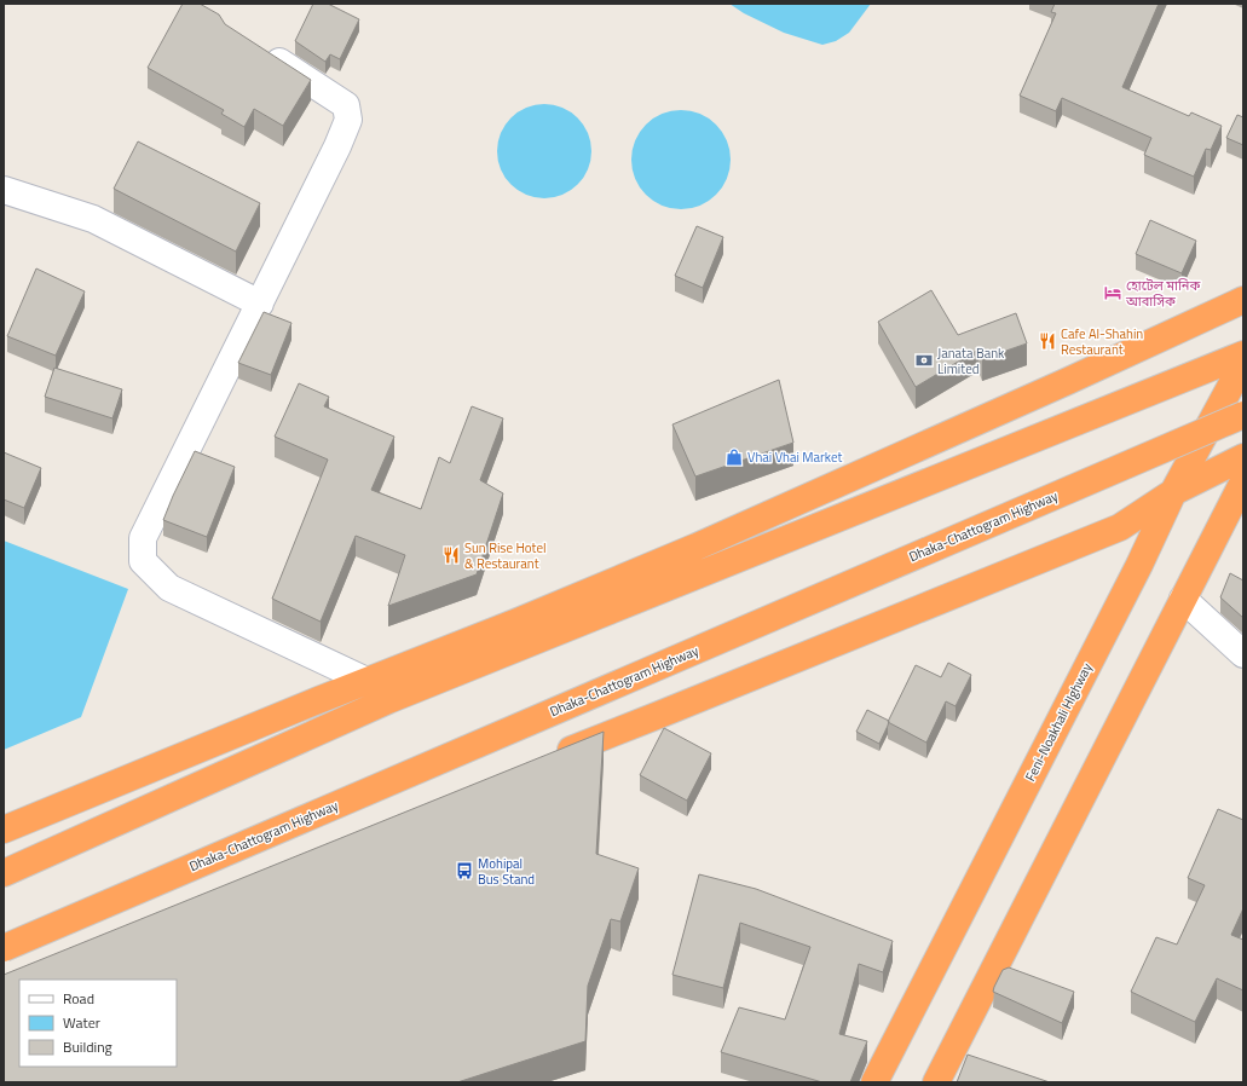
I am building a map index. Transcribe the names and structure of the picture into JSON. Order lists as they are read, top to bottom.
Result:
{
  "streets": {
    "highway": ["Dhaka-Chattogram Highway", "Feni-Noakhali HIghway"]
  },
  "places": {
    "hotel": ["হোটেল মানিক আবাসিক"],
    "restaurant": ["Cafe Al-Shahin Restaurant", "Sun Rise Hotel & Restaurant"],
    "bank": ["Janata Bank Limited"],
    "shop": ["Vhai Vhai Market"],
    "bus stop": ["Mohipal Bus Stand"]
  },
  "legend": ["Road", "Water", "Building"]
}
